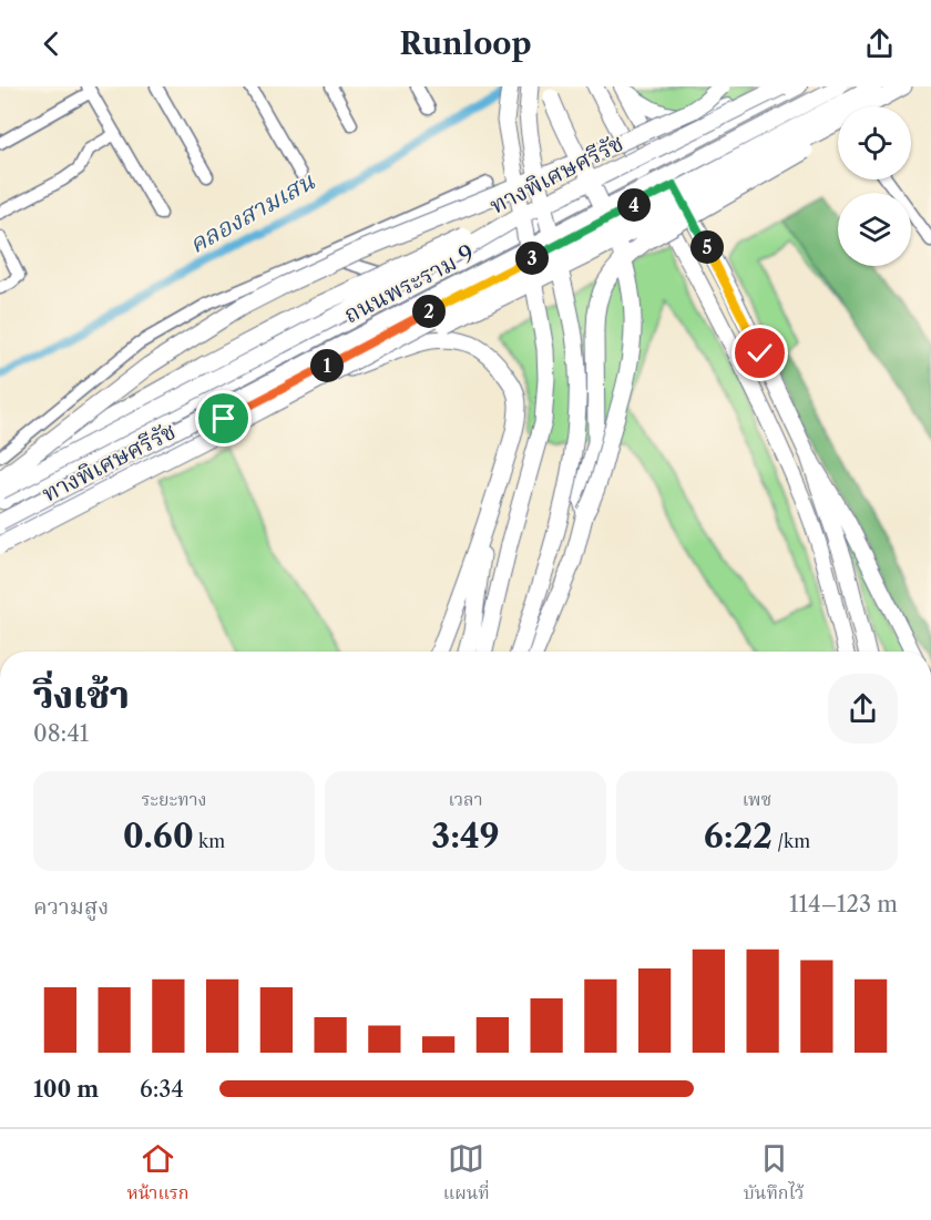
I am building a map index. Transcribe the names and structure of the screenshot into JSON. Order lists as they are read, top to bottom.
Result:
{
  "streets": {
    "highway": ["ทางพิเศษศรีรัช"],
    "main road": ["ถนนพระราม 9"]
  },
  "crossings": [
    ["ทางพิเศษศรีรัช", "ถนนพระราม 9"]
  ],
  "water": ["คลองสามเสน"],
  "page": {
    "header": "Runloop",
    "pins": [
      "4",
      "5",
      "3",
      "2",
      "1"
    ],
    "heading": ["วิ่งเช้า", "08:41"],
    "stats": [
      ["ระยะทาง", "0.60 km"],
      ["เวลา", "3:49"],
      ["เพซ", "6:22 /km"]
    ],
    "chart": ["ความสูง", "114–123 m"],
    "list": [
      {
        "name": "100 m",
        "note": "6:34"
      }
    ],
    "tabs": ["หน้าแรก", "แผนที่", "บันทึกไว้"]
  }
}
